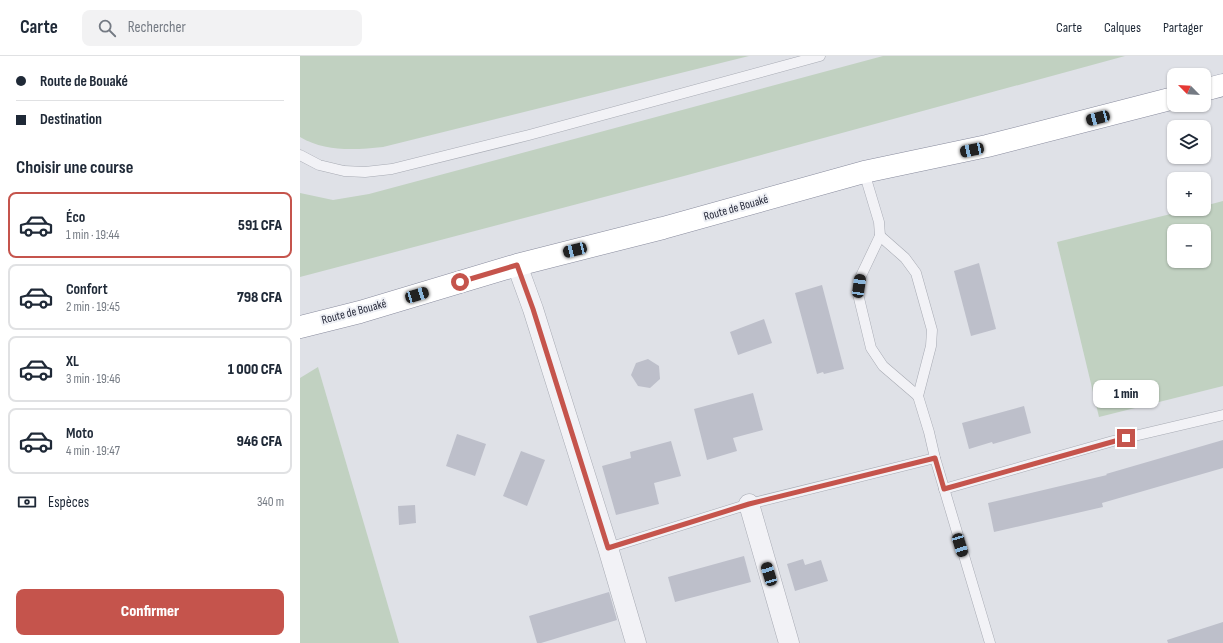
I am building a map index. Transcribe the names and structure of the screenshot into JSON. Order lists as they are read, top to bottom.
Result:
{
  "streets": {
    "highway": ["Route de Bouaké"]
  },
  "north": "top left",
  "page": {
    "header": "Carte",
    "search": "Rechercher",
    "nav": ["Carte", "Calques", "Partager"],
    "banner": ["Route de Bouaké", "Destination"],
    "map_buttons": ["+", "−"],
    "heading": "Choisir une course",
    "list": [
      {
        "name": "Éco",
        "note": "1 min · 19:44",
        "value": "591 CFA"
      },
      {
        "name": "Confort",
        "note": "2 min · 19:45",
        "value": "798 CFA"
      },
      {
        "name": "XL",
        "note": "3 min · 19:46",
        "value": "1 000 CFA"
      },
      {
        "name": "Moto",
        "note": "4 min · 19:47",
        "value": "946 CFA"
      }
    ],
    "bubble": "1 min",
    "pay": ["Espèces", "340 m"],
    "buttons": "Confirmer"
  }
}
